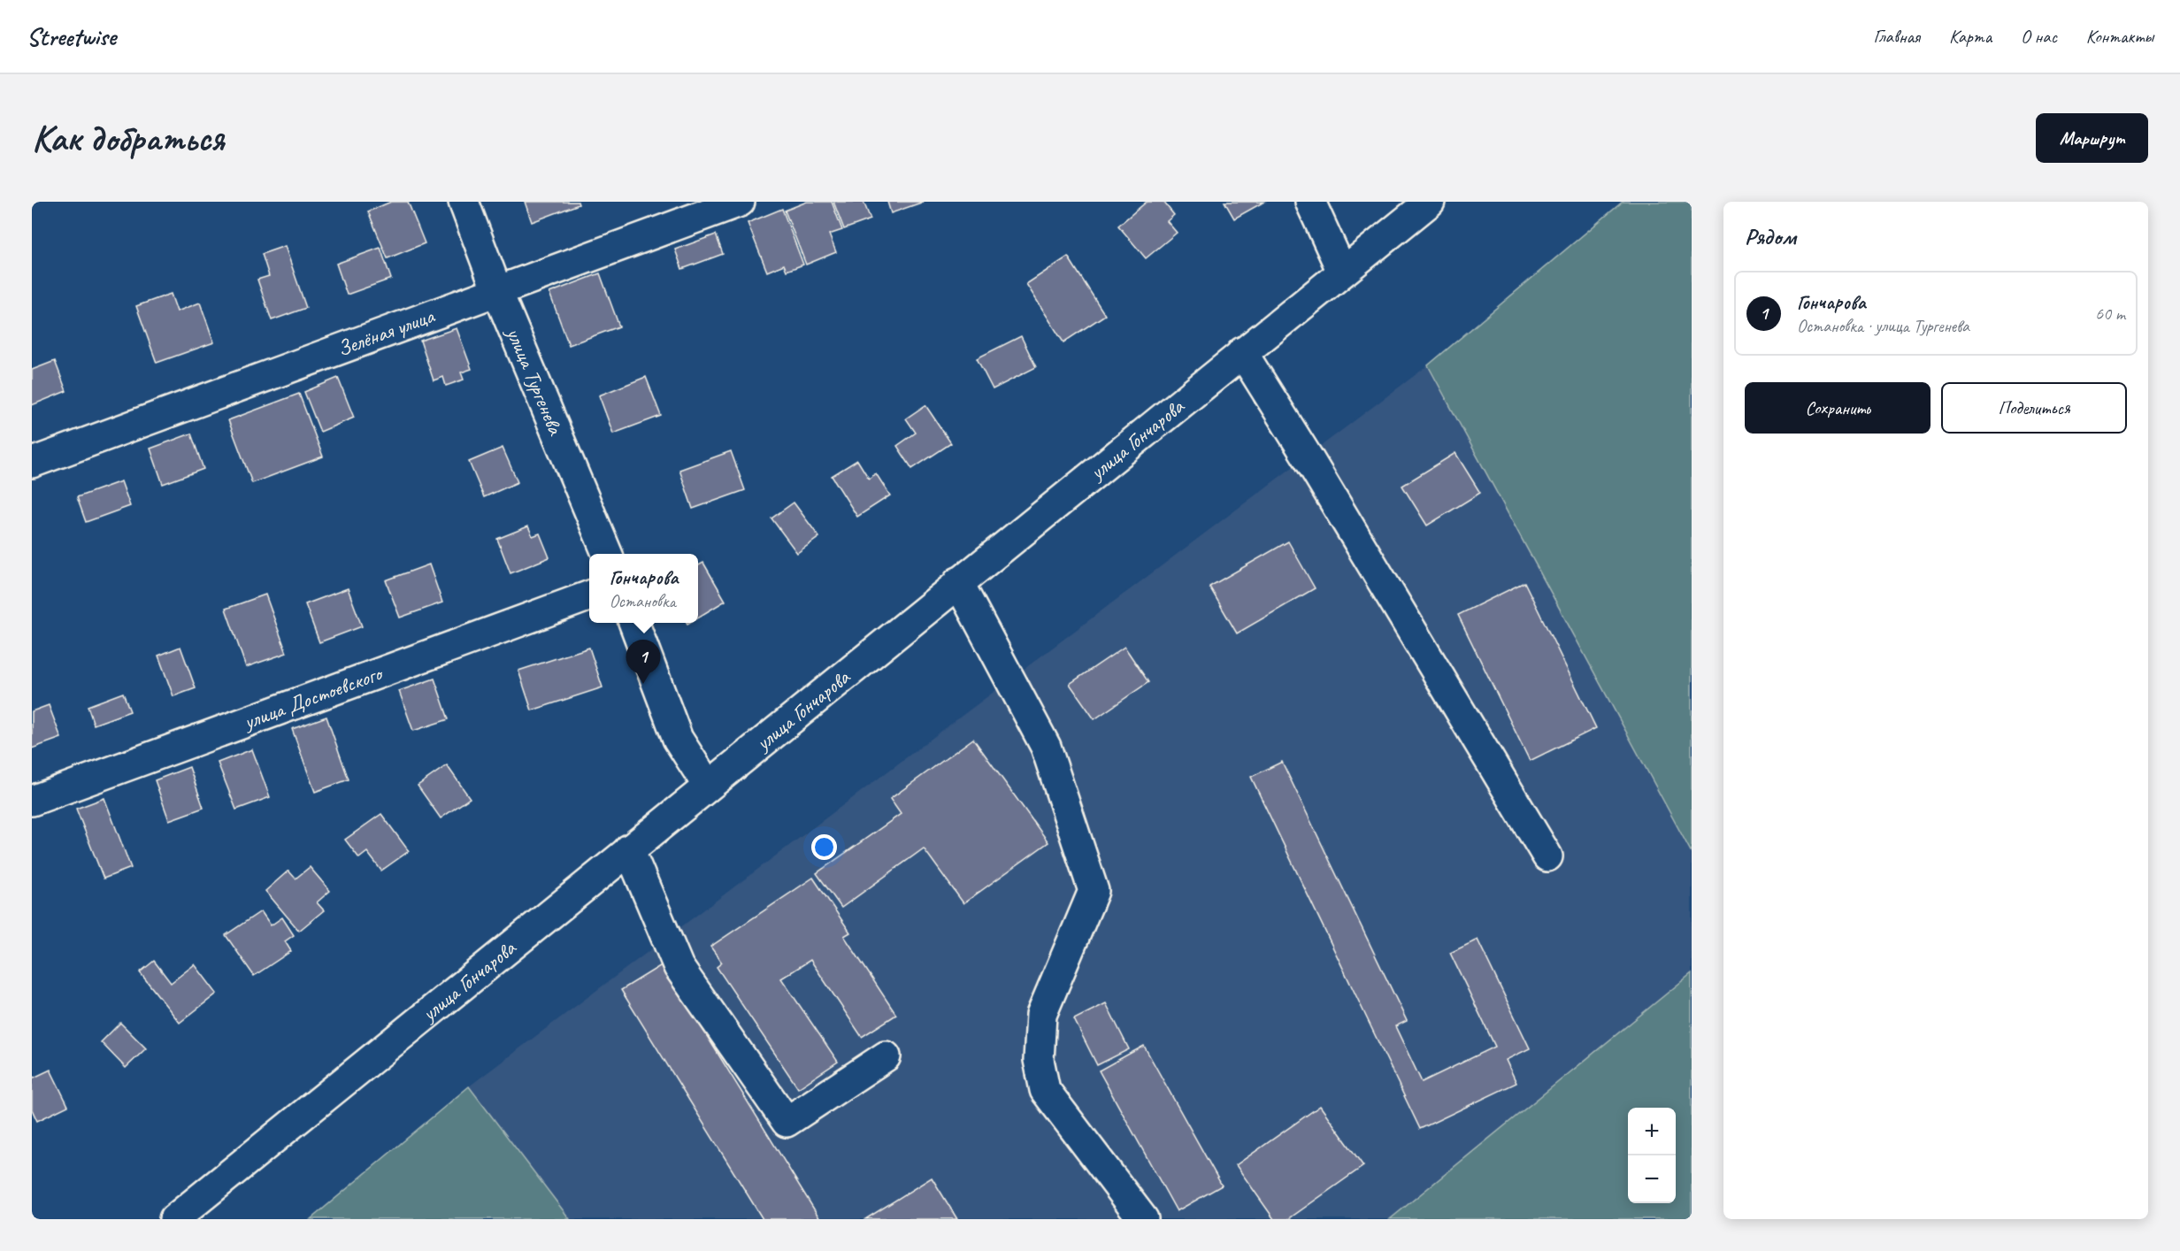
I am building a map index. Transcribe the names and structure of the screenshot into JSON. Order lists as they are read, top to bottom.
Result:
{
  "streets": {
    "street": [
      "Зелёная улица",
      "улица Тургенева",
      "улица Гончарова",
      "улица Достоевского"
    ]
  },
  "crossings": [
    ["Зелёная улица", "улица Тургенева"]
  ],
  "page": {
    "header": "Streetwise",
    "nav": [
      "Главная",
      "Карта",
      "О нас",
      "Контакты"
    ],
    "buttons": [
      "Маршрут",
      ["Сохранить", "Поделиться"]
    ],
    "title": "Как добраться",
    "heading": "Рядом",
    "list": [
      {
        "mark": "1",
        "name": "Гончарова",
        "note": "Остановка · улица Тургенева",
        "value": "60 m"
      }
    ],
    "popup": ["Гончарова", "Остановка"],
    "pins": "1",
    "map_buttons": ["+", "−"]
  }
}
